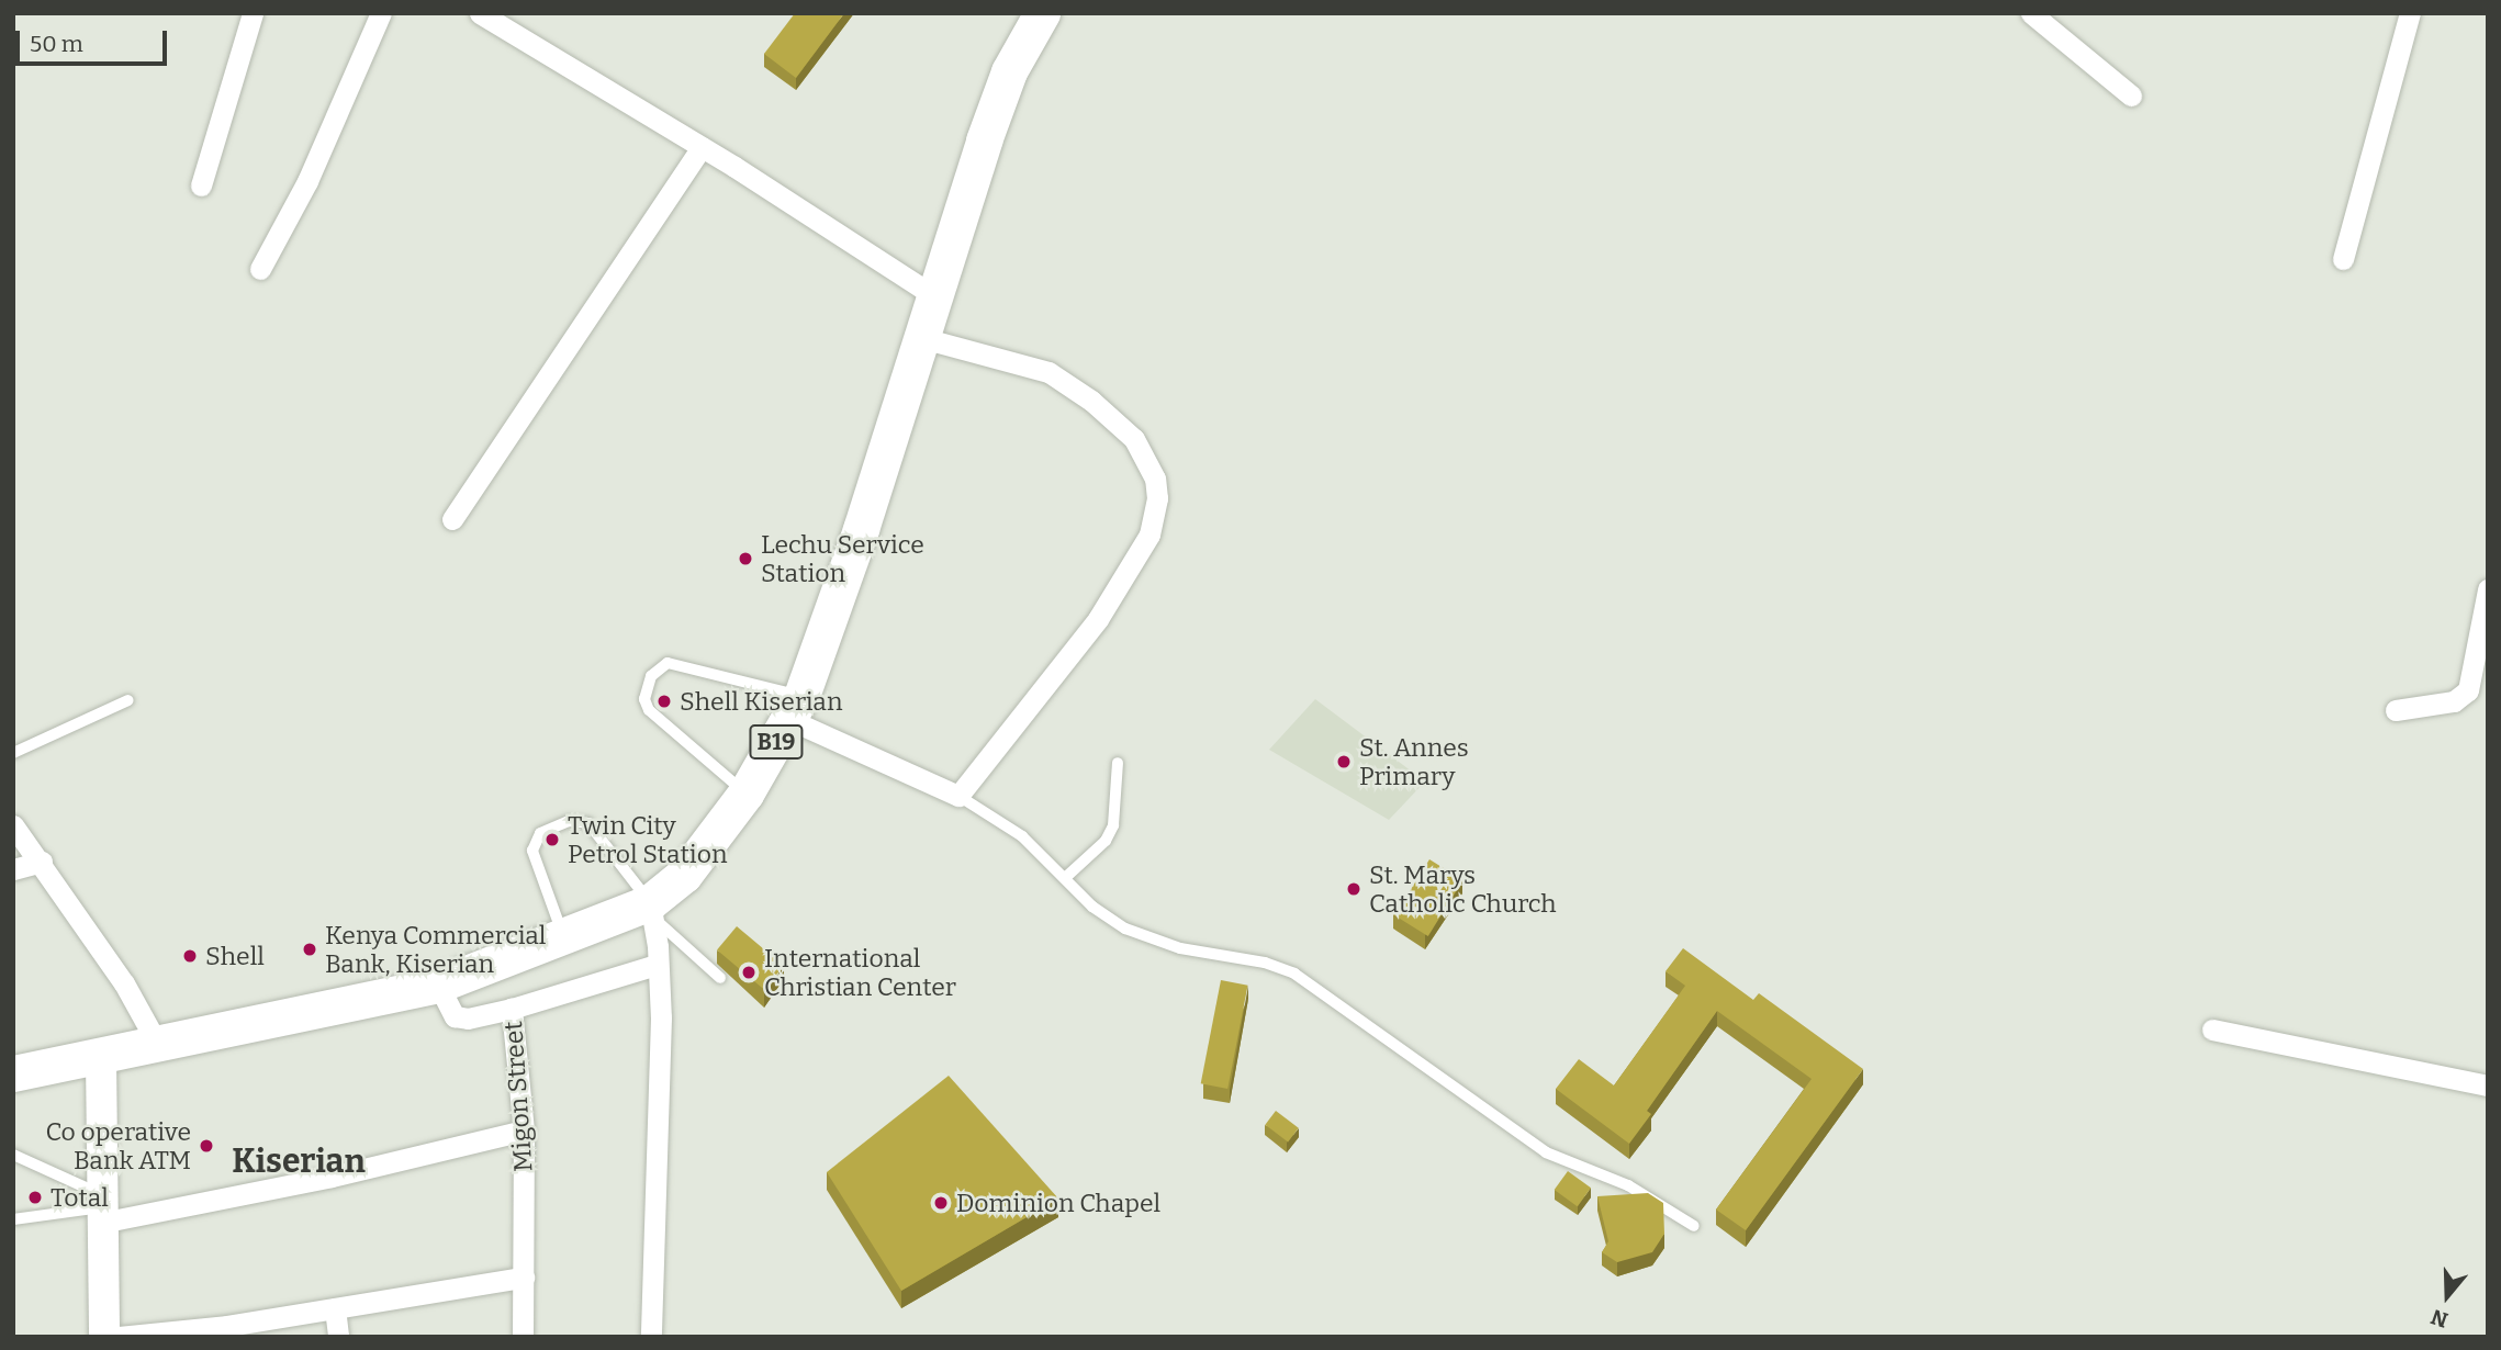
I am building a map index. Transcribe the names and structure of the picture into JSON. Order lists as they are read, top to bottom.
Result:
{
  "streets": {
    "highway": ["B19"],
    "street": ["Migon Street"]
  },
  "districts": ["Kiserian"],
  "places": [
    "Lechu Service Station",
    "Shell Kiserian",
    "St. Annes Primary",
    "Twin City Petrol Station",
    "St. Marys Catholic Church",
    "Kenya Commercial Bank, Kiserian",
    "Shell",
    "International Christian Center",
    "Co operative Bank ATM",
    "Total",
    "Dominion Chapel"
  ],
  "scale_bar": "50 m",
  "north": "bottom"
}
